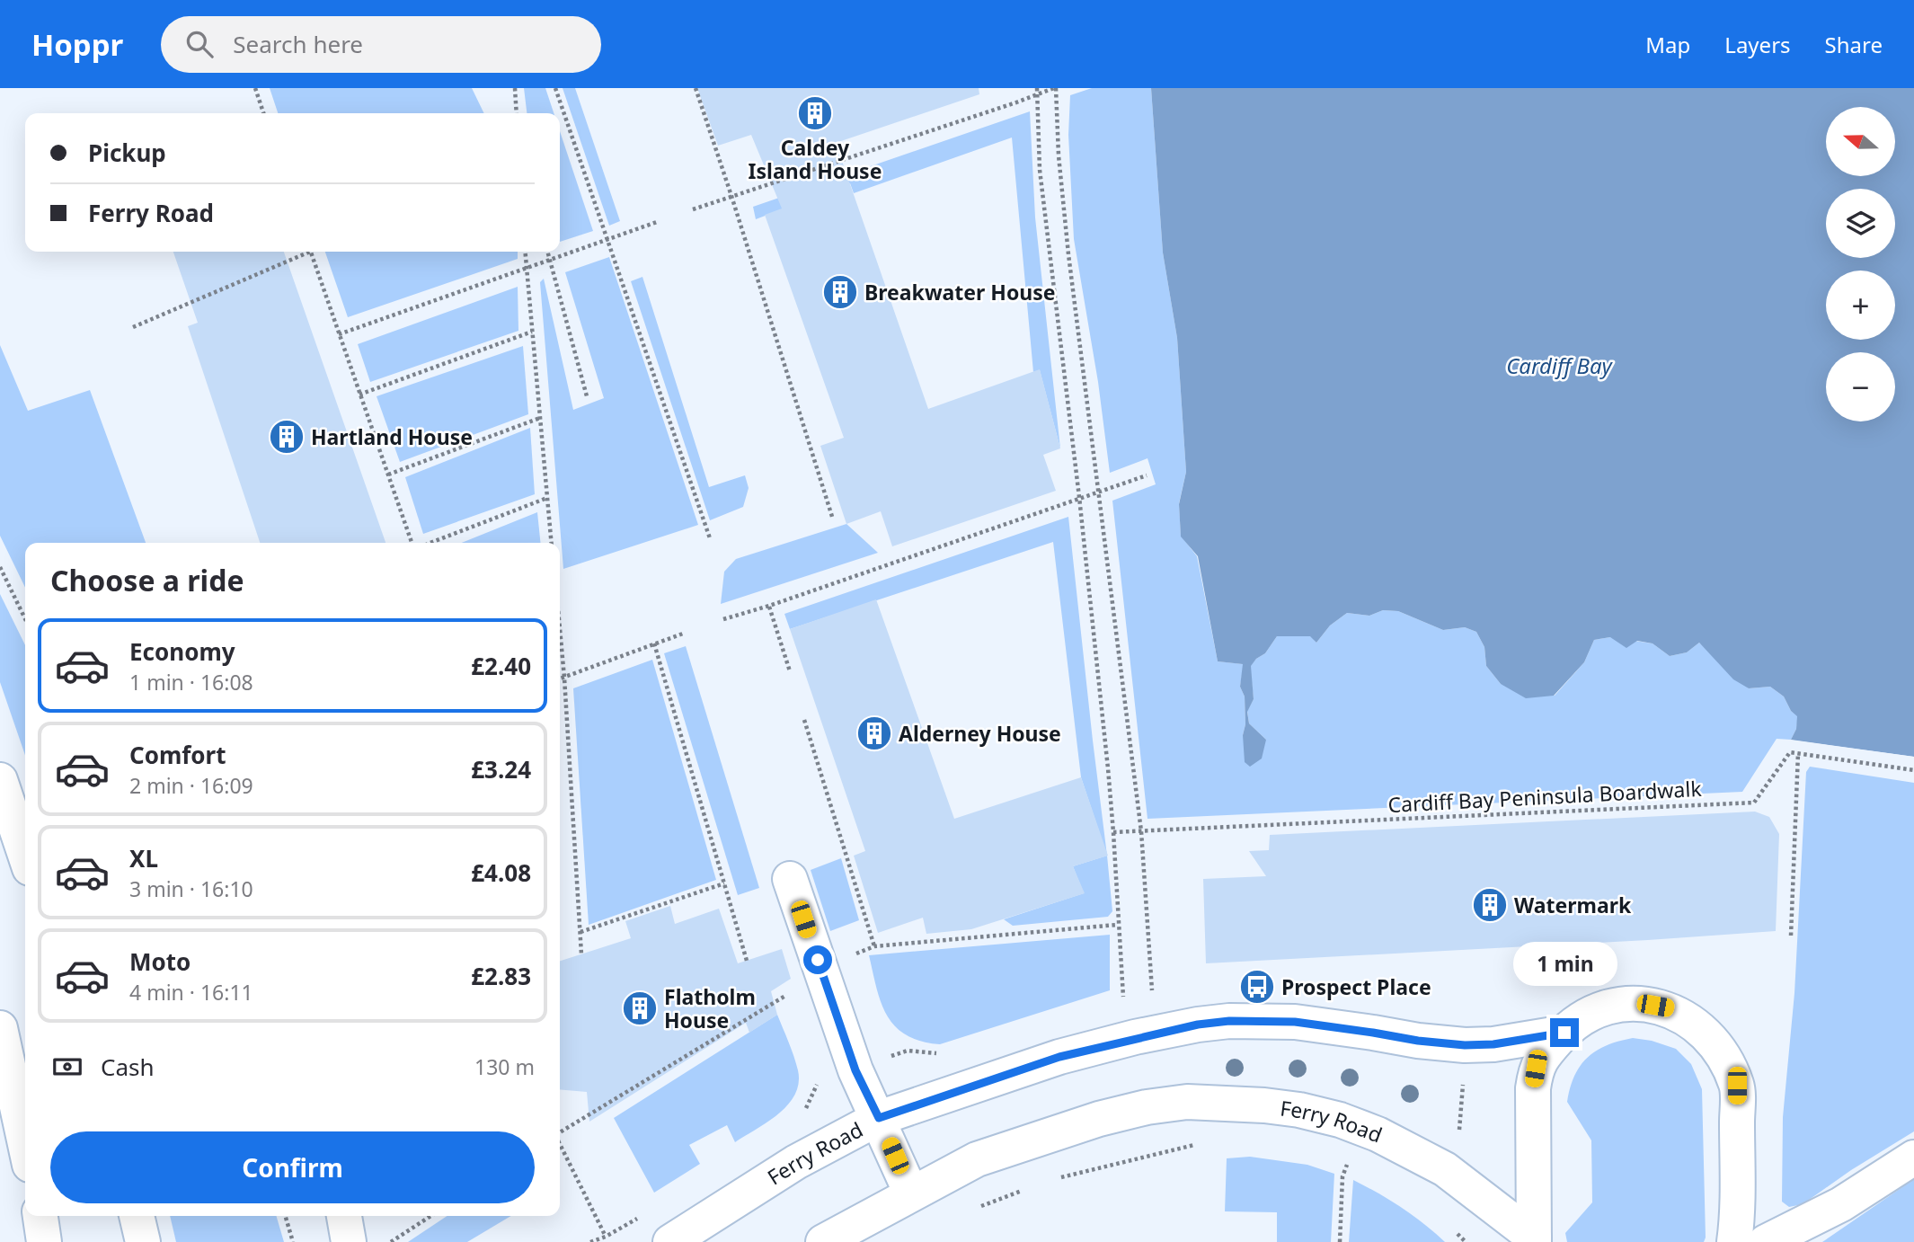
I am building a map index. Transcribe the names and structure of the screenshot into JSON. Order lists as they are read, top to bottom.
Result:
{
  "streets": {
    "street": ["Ferry Road"],
    "path": ["Cardiff Bay Peninsula Boardwalk"]
  },
  "water": ["Cardiff Bay"],
  "places": {
    "building": [
      "Caldey Island House",
      "Breakwater House",
      "Hartland House",
      "Alderney House",
      "Watermark",
      "Flatholm House"
    ],
    "bus stop": ["Prospect Place"]
  },
  "north": "left",
  "page": {
    "header": "Hoppr",
    "search": "Search here",
    "nav": ["Map", "Layers", "Share"],
    "map_buttons": ["+", "−"],
    "banner": ["Pickup", "Ferry Road"],
    "heading": "Choose a ride",
    "list": [
      {
        "name": "Economy",
        "note": "1 min · 16:08",
        "value": "£2.40"
      },
      {
        "name": "Comfort",
        "note": "2 min · 16:09",
        "value": "£3.24"
      },
      {
        "name": "XL",
        "note": "3 min · 16:10",
        "value": "£4.08"
      },
      {
        "name": "Moto",
        "note": "4 min · 16:11",
        "value": "£2.83"
      }
    ],
    "bubble": "1 min",
    "pay": ["Cash", "130 m"],
    "buttons": "Confirm"
  }
}
